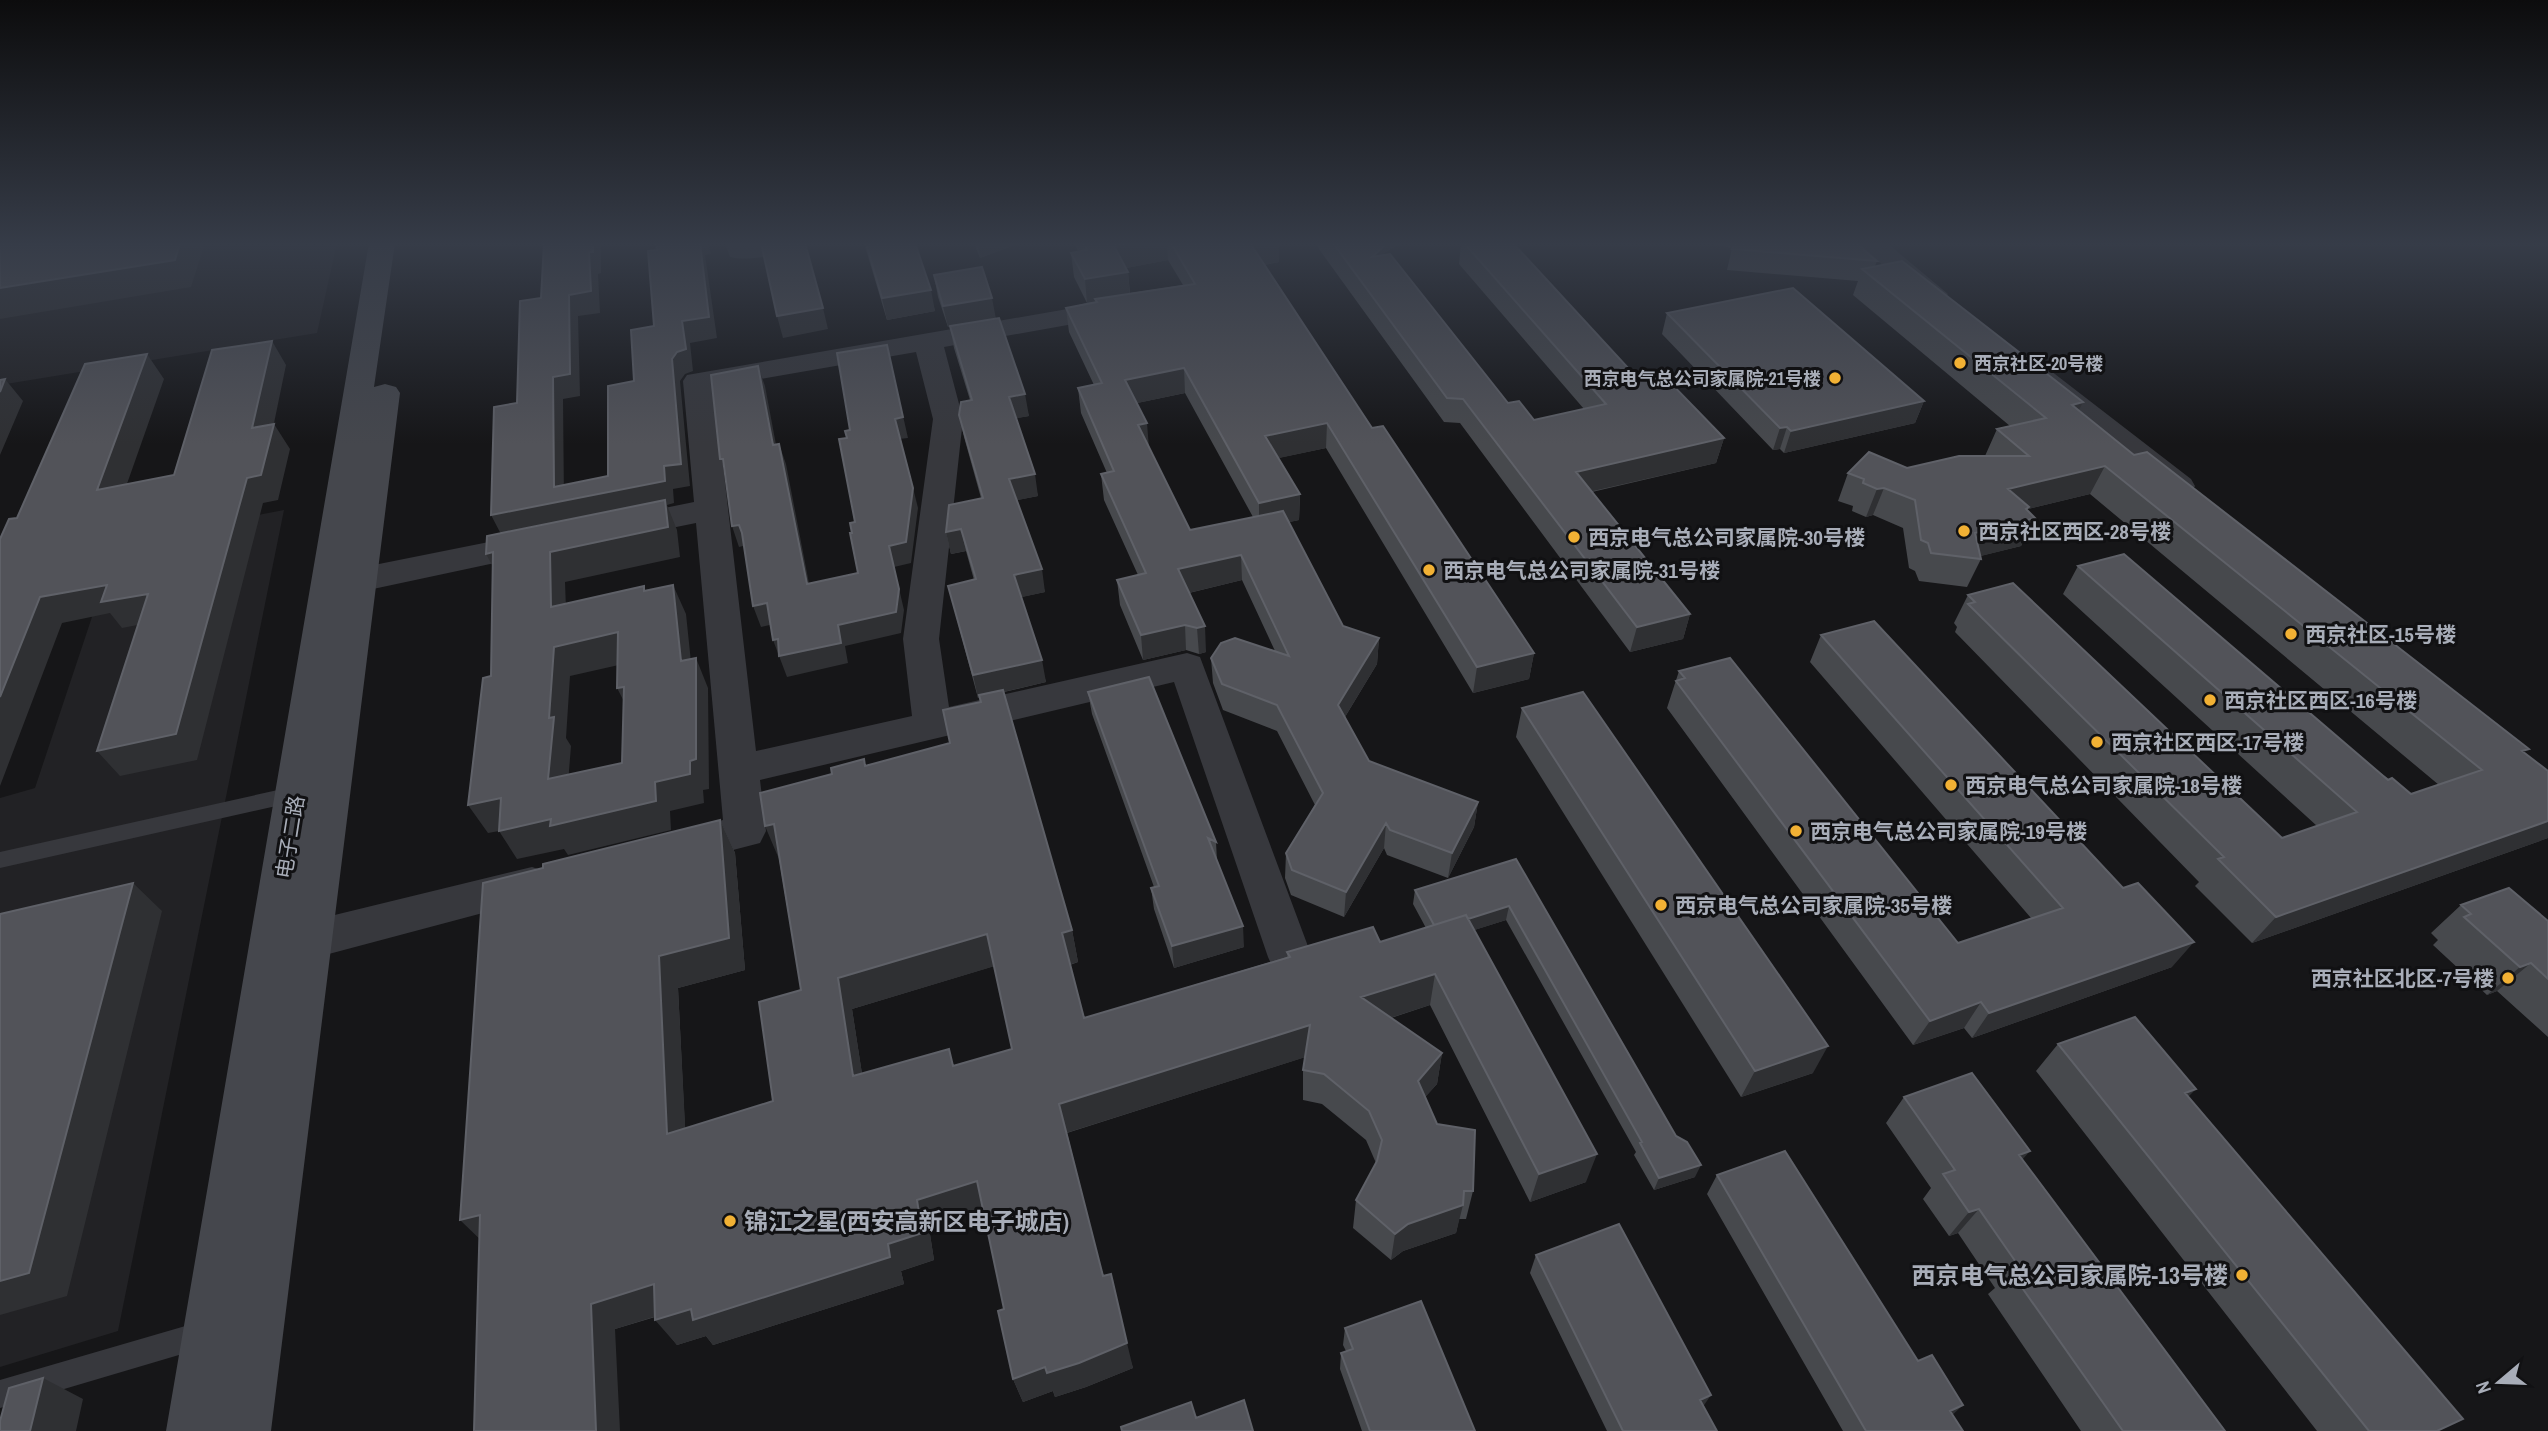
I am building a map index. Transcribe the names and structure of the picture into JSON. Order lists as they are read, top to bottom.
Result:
{
  "streets": {
    "main road": ["电子二路"]
  },
  "places": [
    "西京社区-20号楼",
    "西京电气总公司家属院-21号楼",
    "西京社区西区-28号楼",
    "西京电气总公司家属院-30号楼",
    "西京电气总公司家属院-31号楼",
    "西京社区-15号楼",
    "西京社区西区-16号楼",
    "西京社区西区-17号楼",
    "西京电气总公司家属院-18号楼",
    "西京电气总公司家属院-19号楼",
    "西京电气总公司家属院-35号楼",
    "西京社区北区-7号楼",
    "锦江之星(西安高新区电子城店)",
    "西京电气总公司家属院-13号楼"
  ],
  "north": "left"
}
